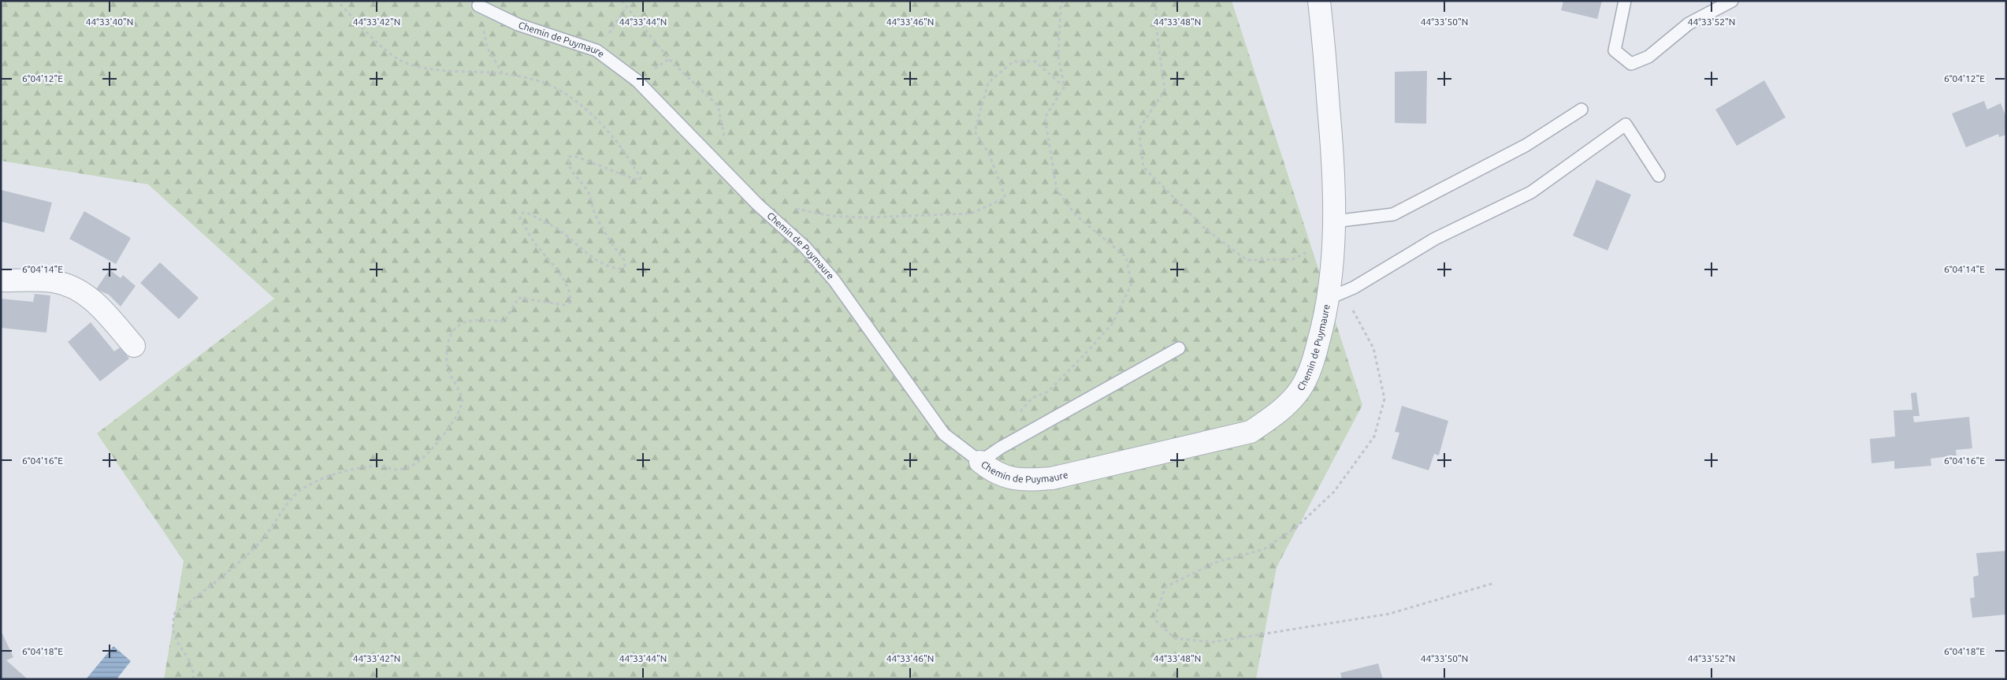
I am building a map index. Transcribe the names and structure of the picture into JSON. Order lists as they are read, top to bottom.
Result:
{
  "streets": {
    "street": ["Chemin de Puymaure"]
  },
  "coordinates": [
    "44°33'40\"N",
    "44°33'42\"N",
    "44°33'44\"N",
    "44°33'46\"N",
    "44°33'48\"N",
    "44°33'50\"N",
    "44°33'52\"N",
    "6°04'12\"E",
    "6°04'14\"E",
    "6°04'16\"E",
    "6°04'18\"E"
  ]
}
